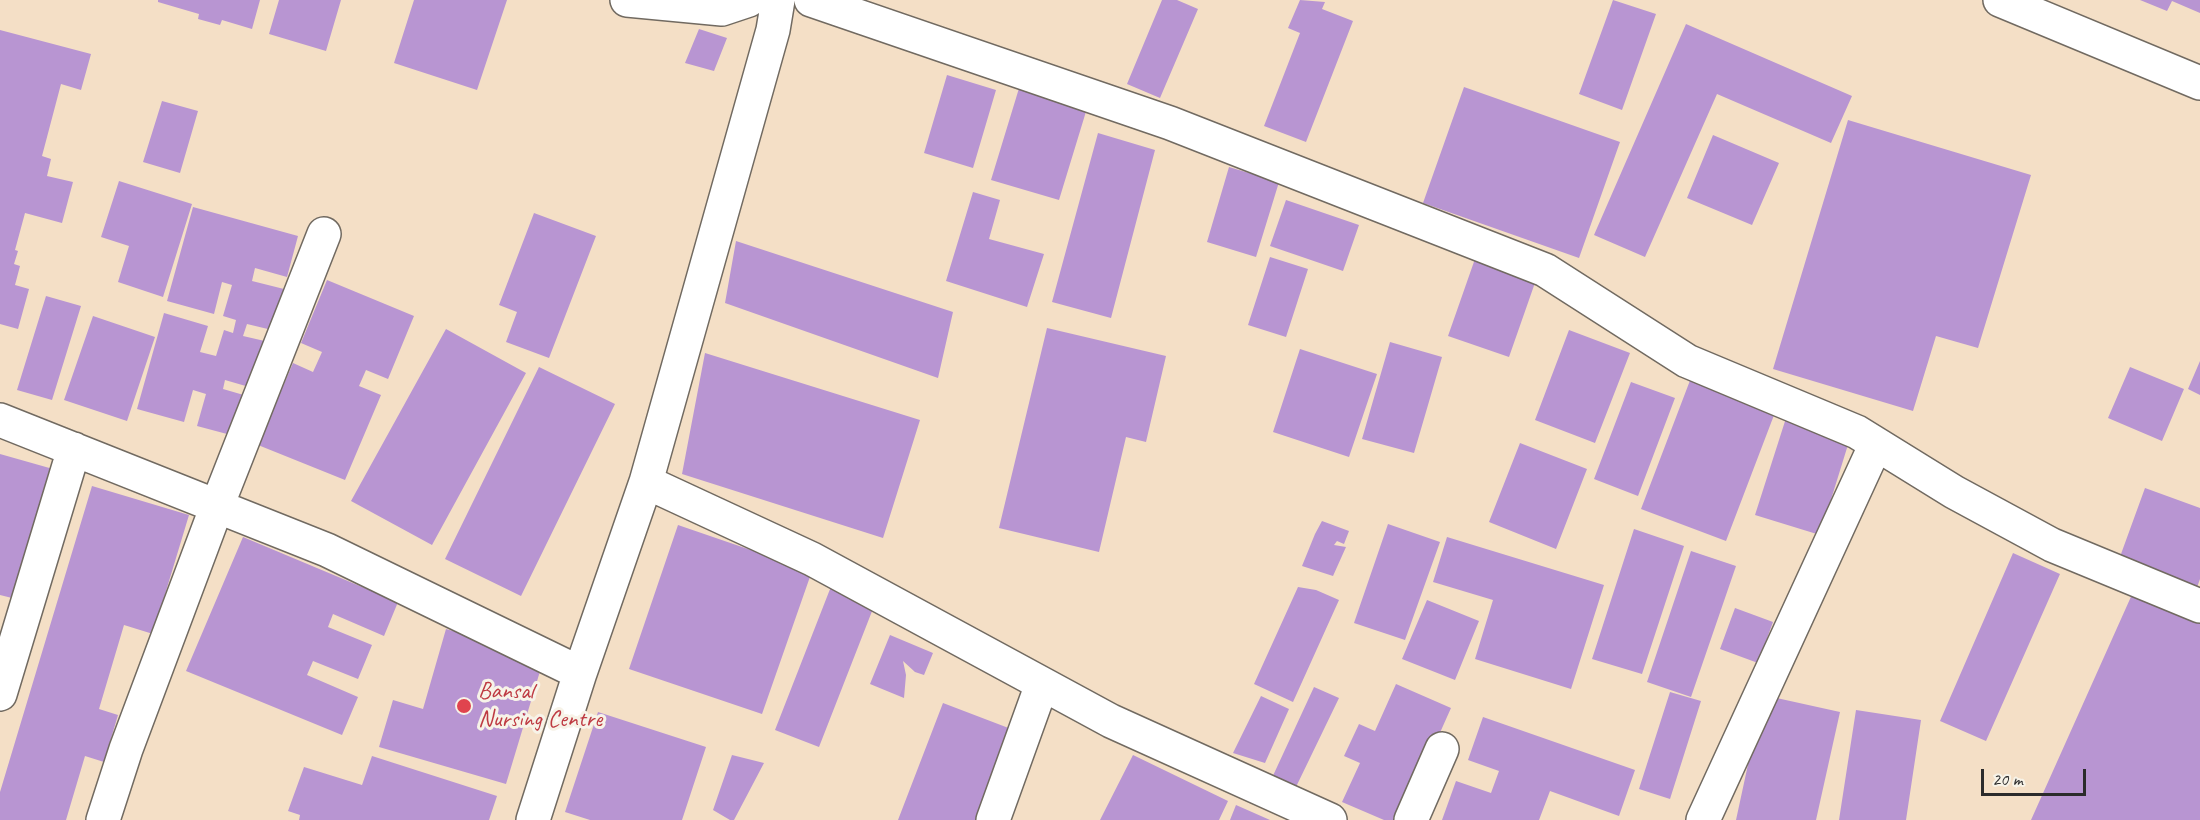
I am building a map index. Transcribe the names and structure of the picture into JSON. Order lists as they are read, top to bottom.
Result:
{
  "places": ["Bansal Nursing Centre"],
  "scale_bar": "20 m"
}
